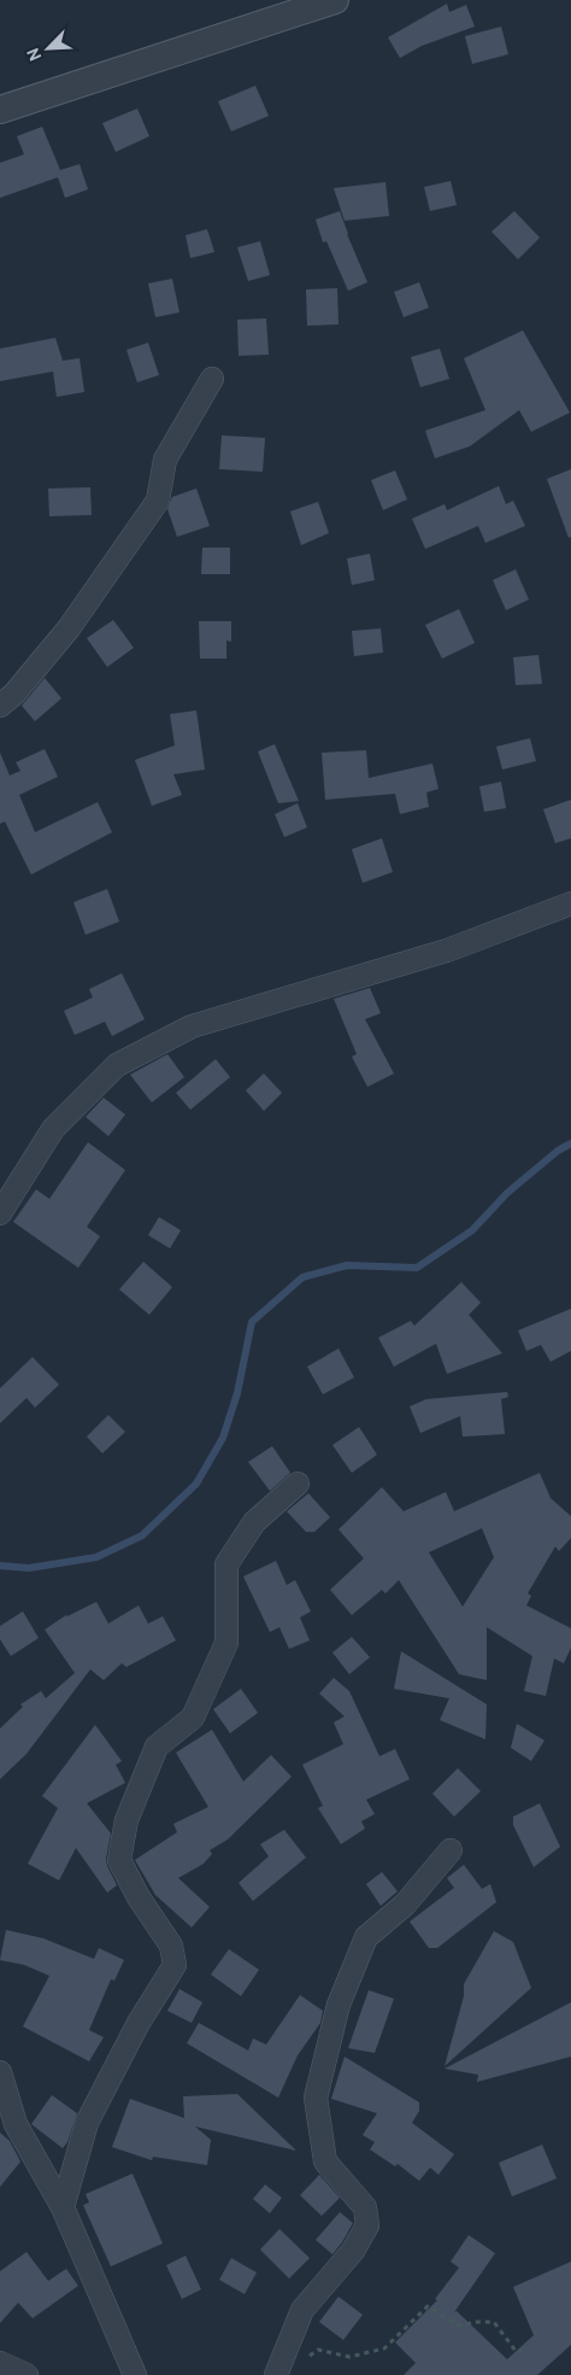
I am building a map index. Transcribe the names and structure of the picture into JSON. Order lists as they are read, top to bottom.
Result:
{
  "north": "bottom left"
}
